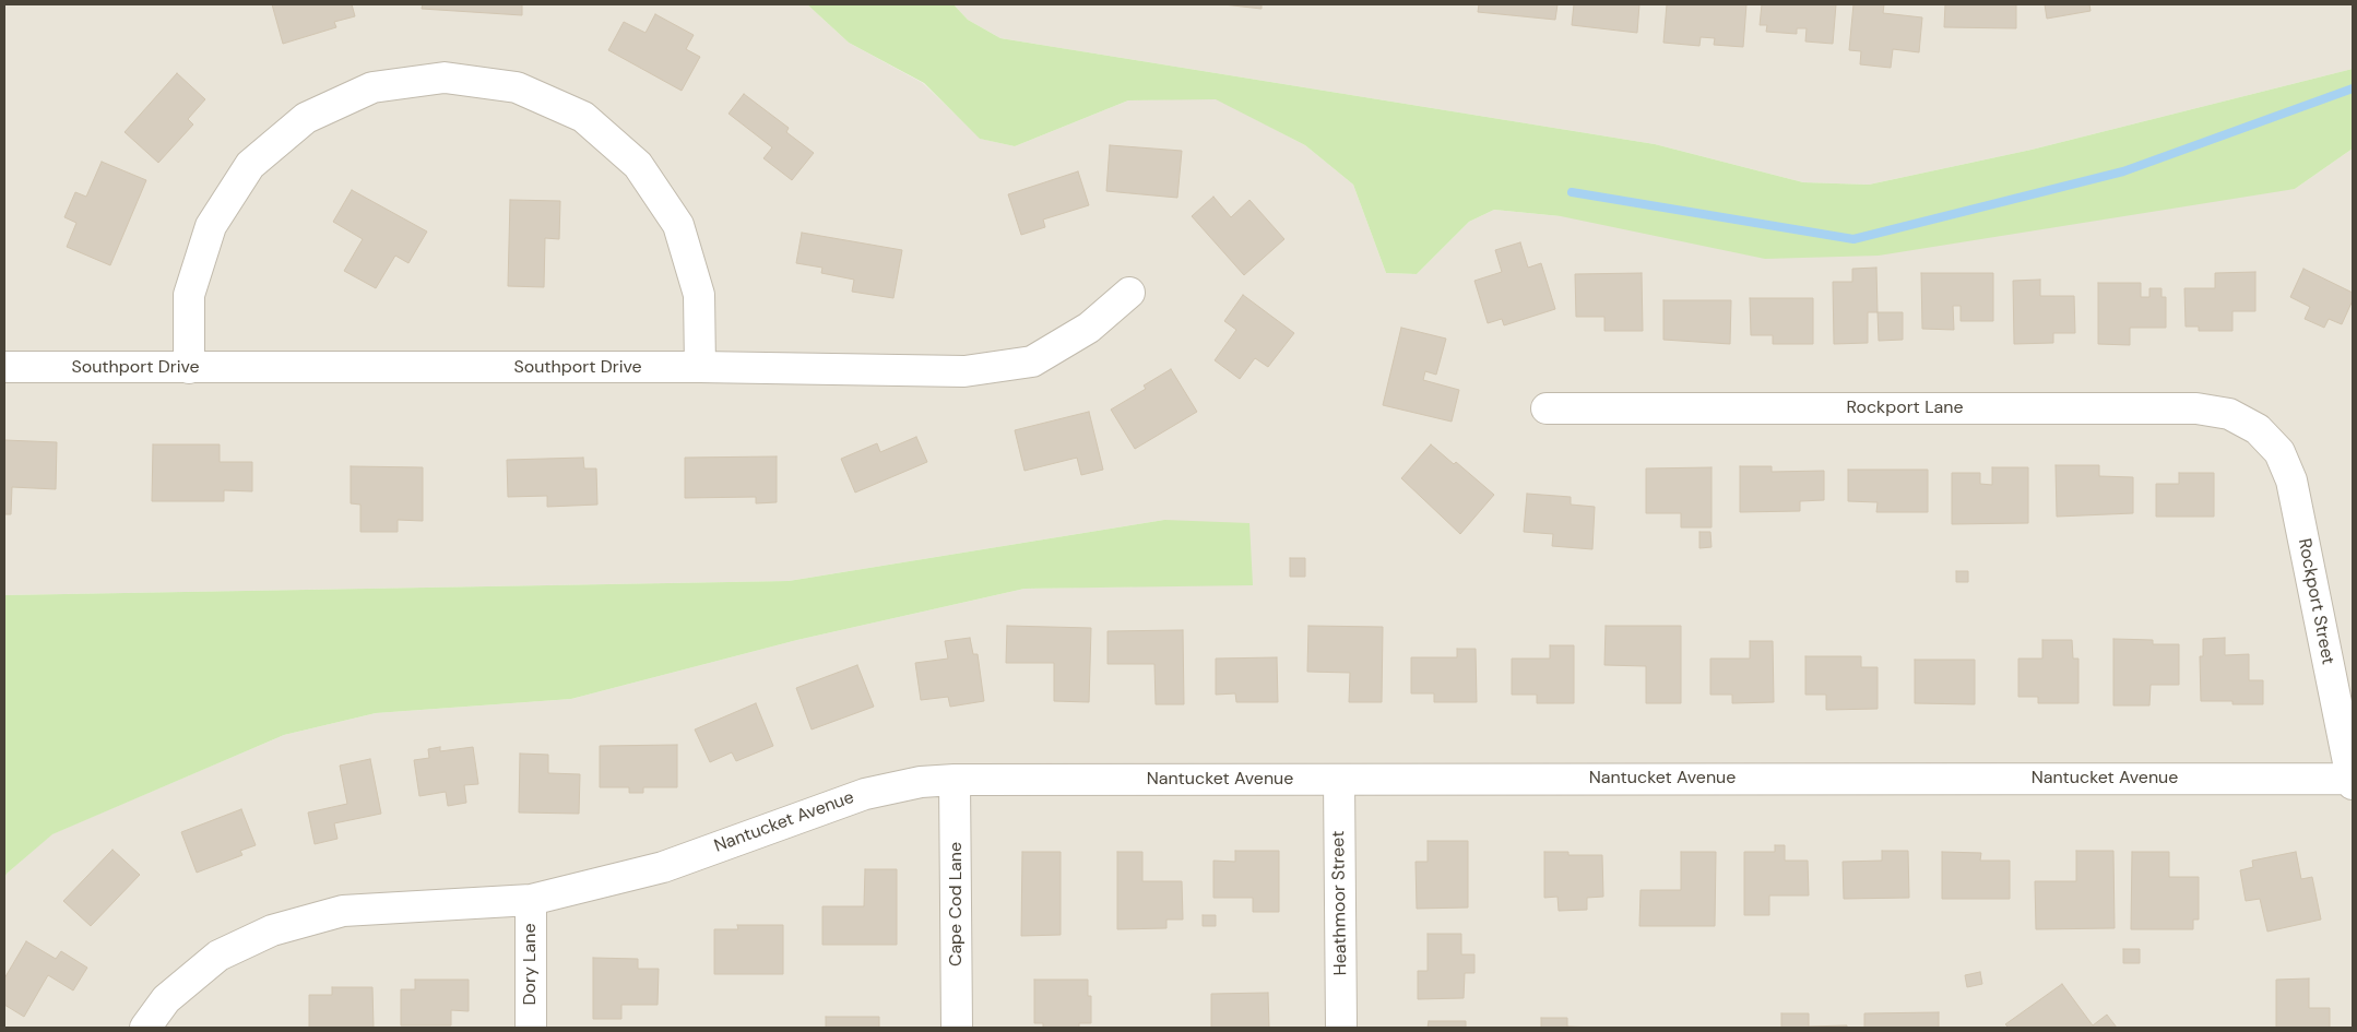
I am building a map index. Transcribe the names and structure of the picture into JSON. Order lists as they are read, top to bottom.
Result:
{
  "streets": {
    "street": [
      "Southport Drive",
      "Rockport Lane",
      "Rockport Street",
      "Nantucket Avenue",
      "Heathmoor Street",
      "Cape Cod Lane",
      "Dory Lane"
    ]
  },
  "crossings": [
    ["Rockport Lane", "Rockport Street"],
    ["Rockport Street", "Nantucket Avenue"],
    ["Nantucket Avenue", "Heathmoor Street"],
    ["Nantucket Avenue", "Cape Cod Lane"],
    ["Nantucket Avenue", "Dory Lane"]
  ]
}
